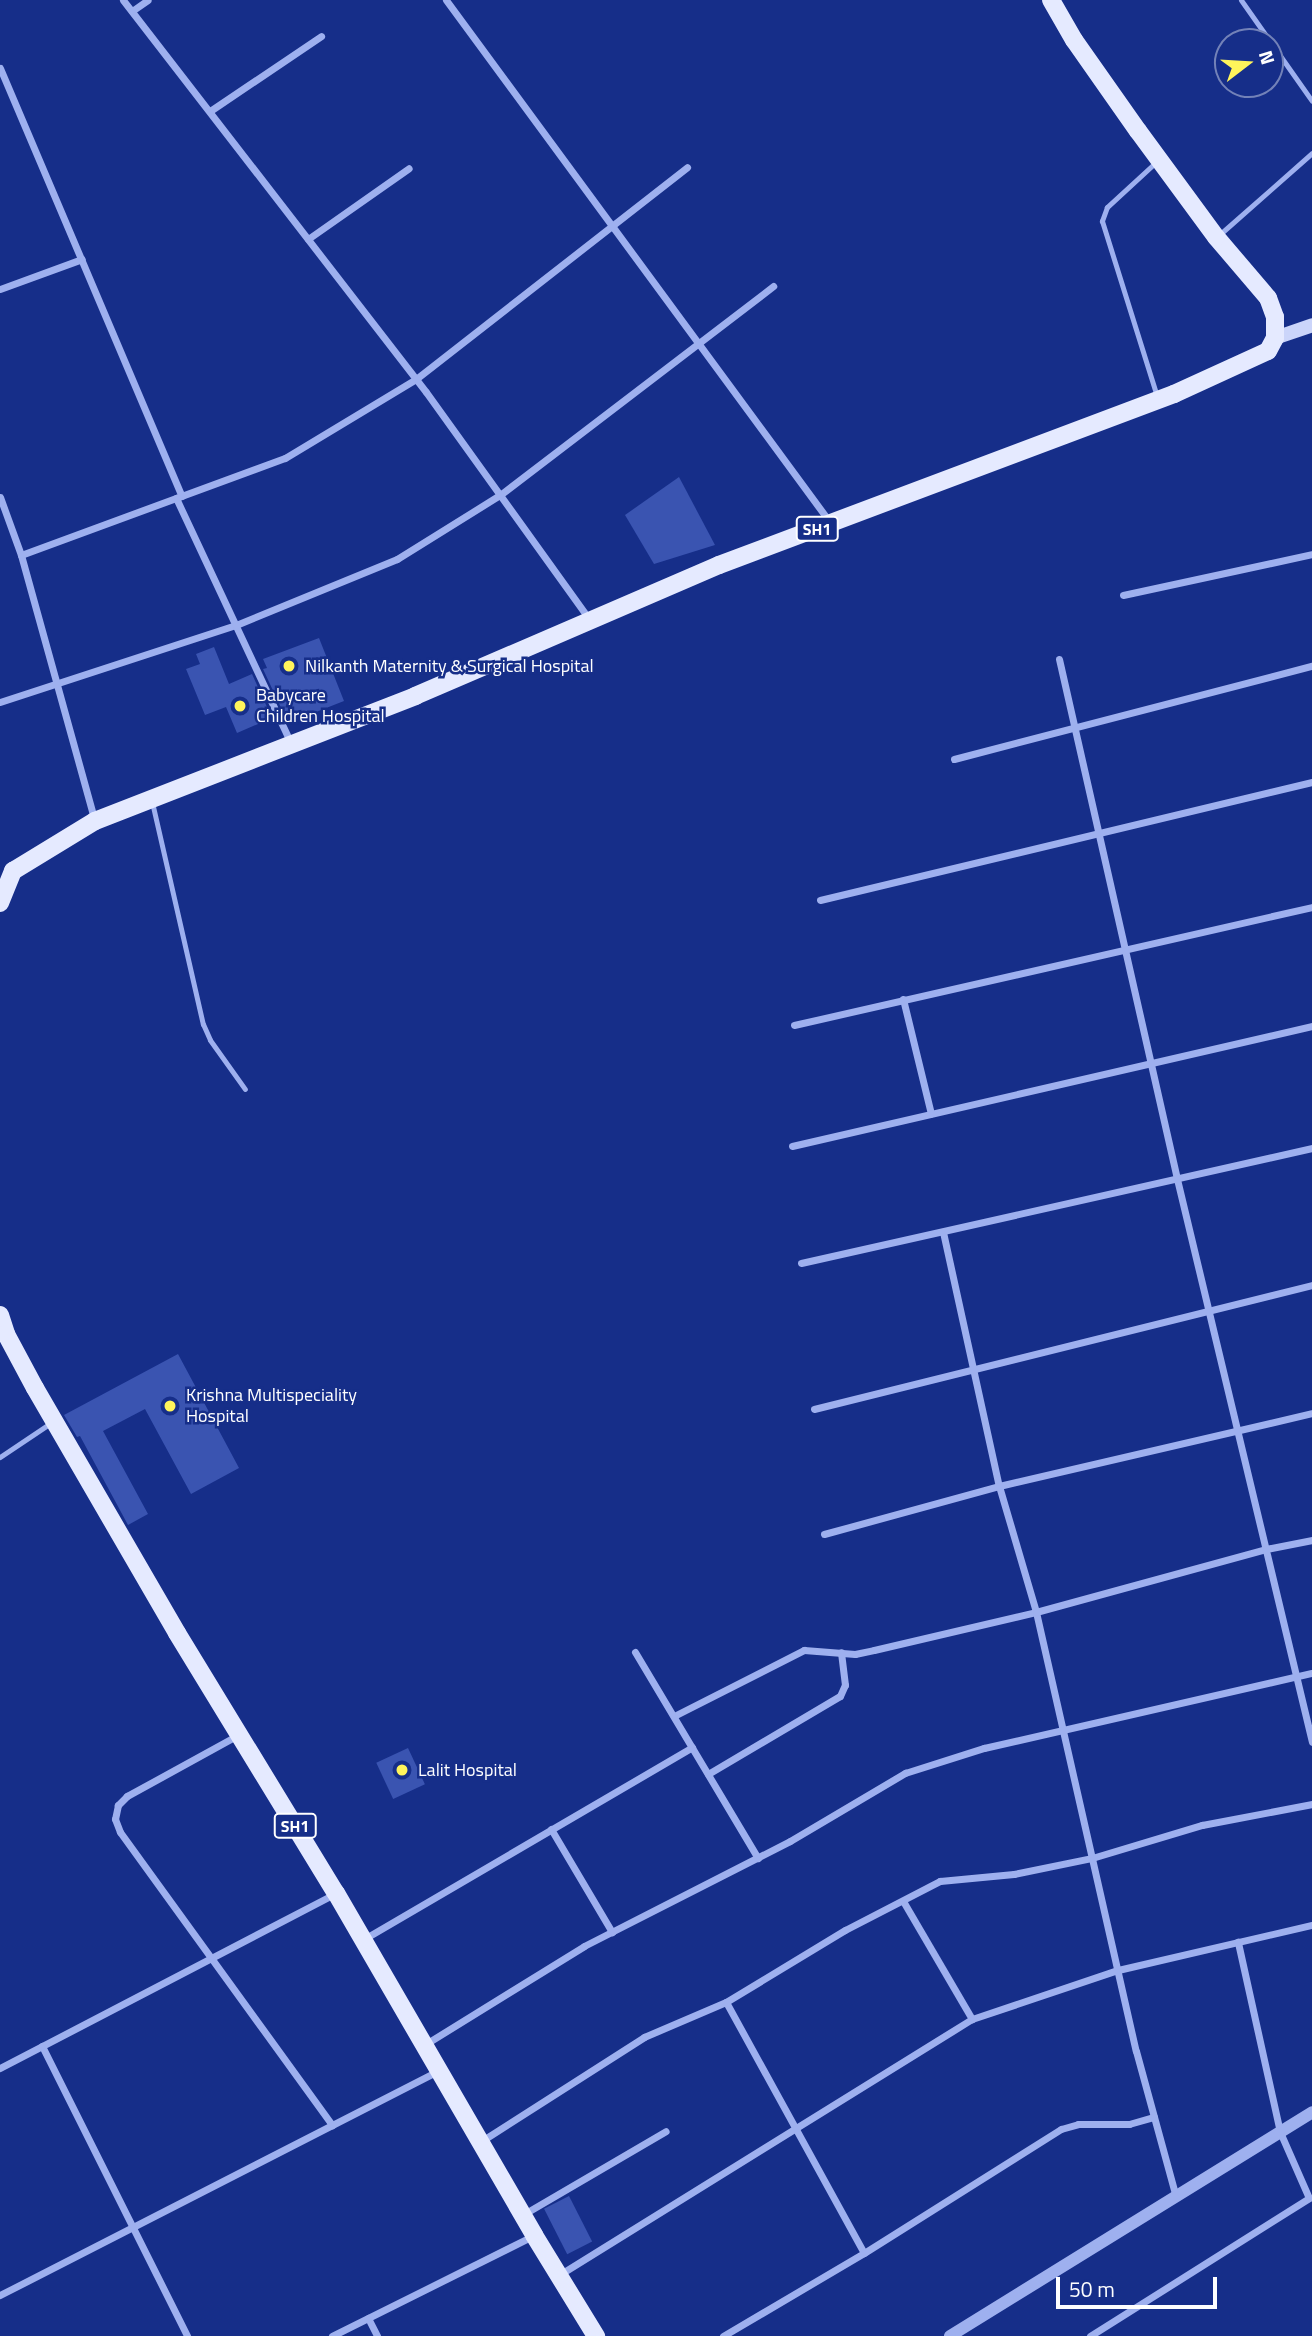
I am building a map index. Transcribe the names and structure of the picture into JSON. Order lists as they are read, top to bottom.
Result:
{
  "streets": {
    "main road": ["SH1"]
  },
  "places": [
    "Nilkanth Maternity & Surgical Hospital",
    "Babycare Children Hospital",
    "Krishna Multispeciality Hospital",
    "Lalit Hospital"
  ],
  "scale_bar": "50 m",
  "north": "right"
}
